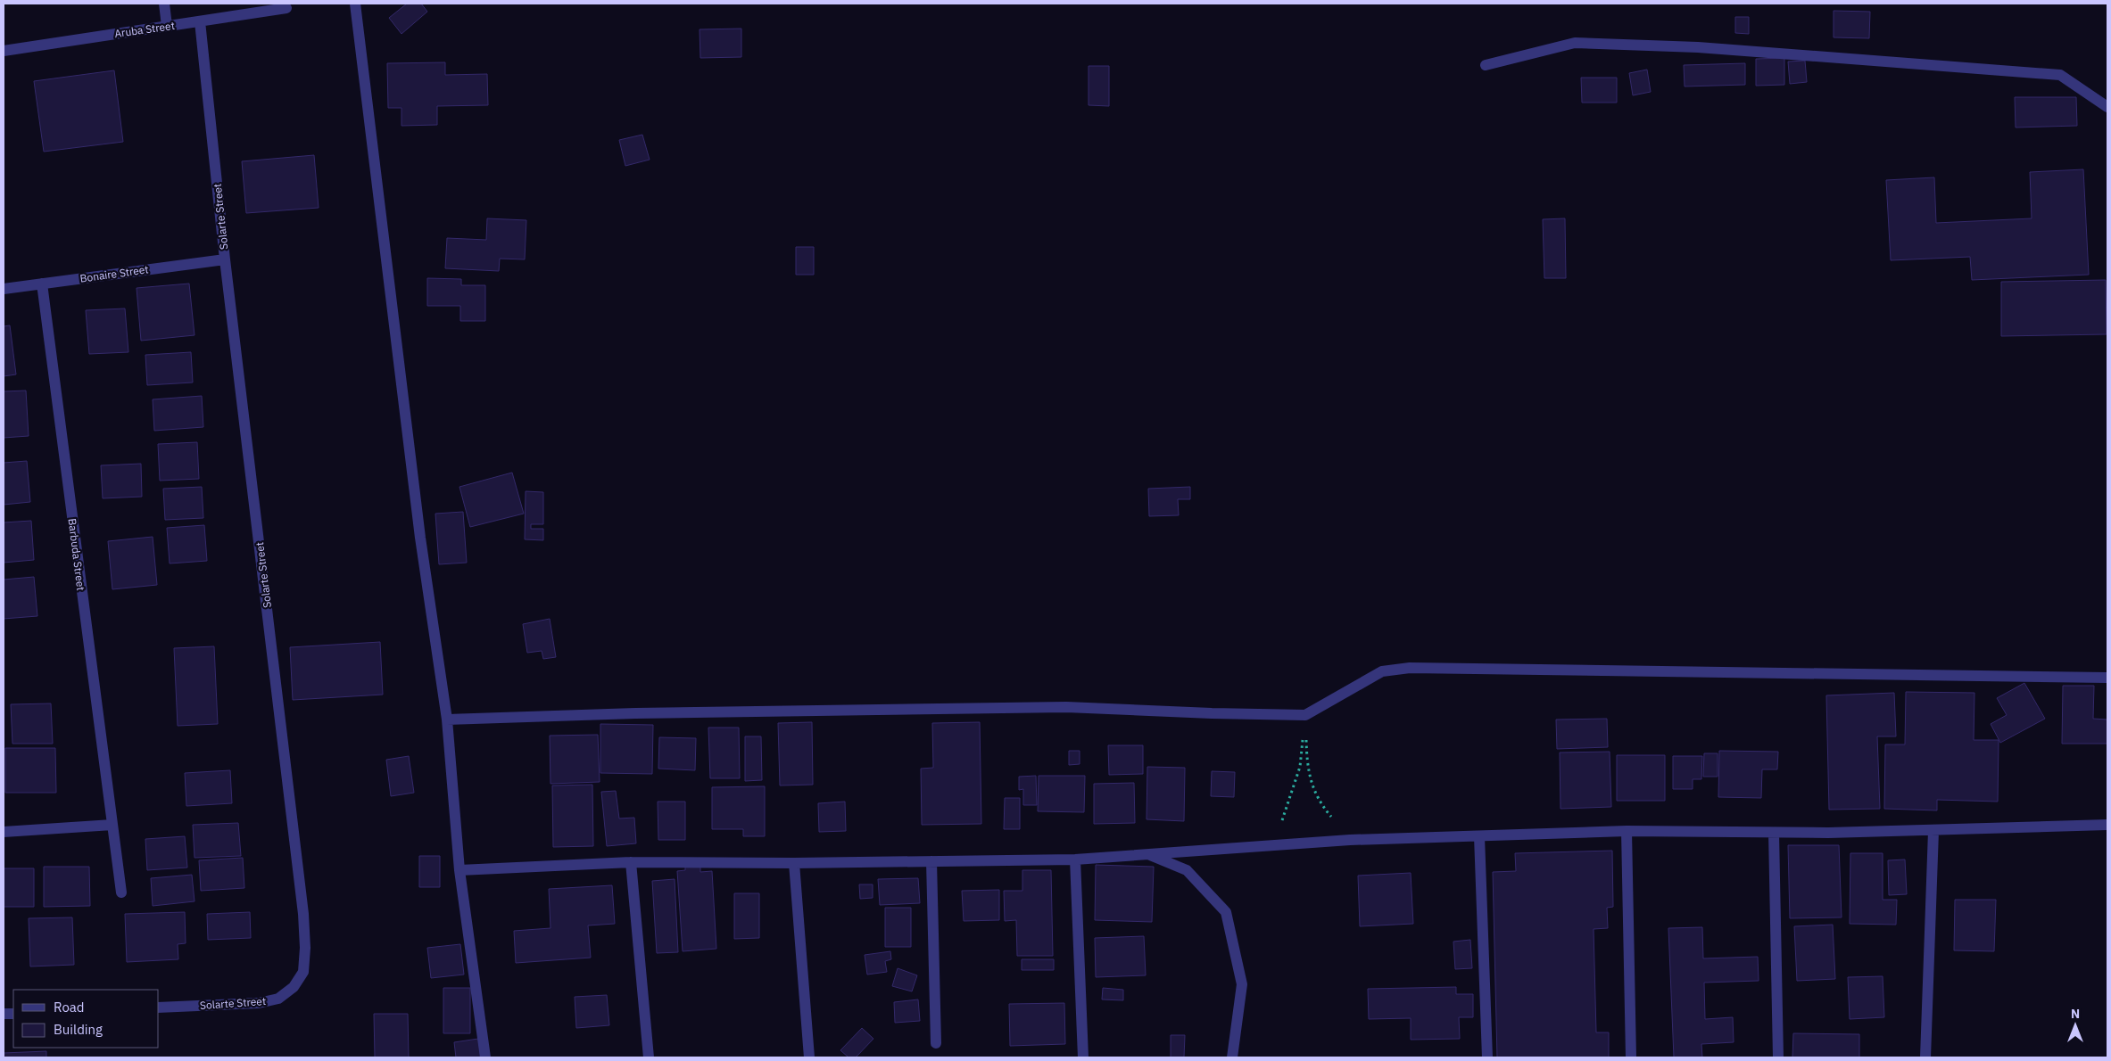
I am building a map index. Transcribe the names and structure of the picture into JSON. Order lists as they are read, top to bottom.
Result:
{
  "streets": {
    "street": [
      "Aruba Street",
      "Solarte Street",
      "Bonaire Street",
      "Barbuda Street"
    ]
  },
  "crossings": [
    ["Aruba Street", "Solarte Street"],
    ["Solarte Street", "Bonaire Street"],
    ["Bonaire Street", "Barbuda Street"]
  ],
  "legend": ["Road", "Building"],
  "north": "top"
}
